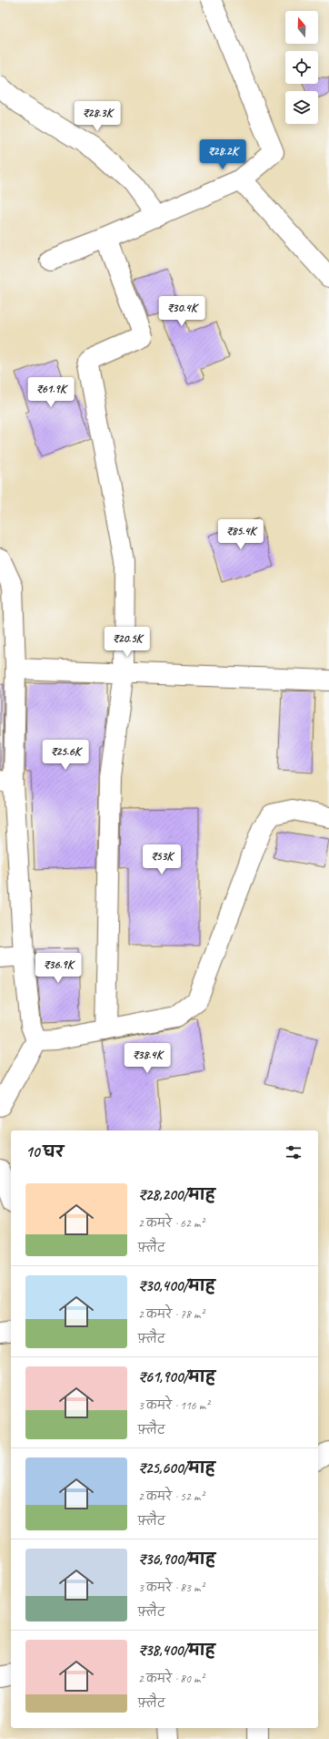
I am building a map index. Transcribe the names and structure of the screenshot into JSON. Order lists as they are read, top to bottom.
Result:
{
  "north": "top",
  "page": {
    "price": [
      "₹28.3K",
      "₹28.2K",
      "₹30.4K",
      "₹61.9K",
      "₹85.4K",
      "₹20.5K",
      "₹25.6K",
      "₹53K",
      "₹36.9K",
      "₹38.4K"
    ],
    "heading": "10 घर",
    "list": [
      {
        "name": "₹28,200/माह",
        "note": "2 कमरे · 62 m² · फ़्लैट"
      },
      {
        "name": "₹30,400/माह",
        "note": "2 कमरे · 78 m² · फ़्लैट"
      },
      {
        "name": "₹61,900/माह",
        "note": "3 कमरे · 116 m² · फ़्लैट"
      },
      {
        "name": "₹25,600/माह",
        "note": "2 कमरे · 52 m² · फ़्लैट"
      },
      {
        "name": "₹36,900/माह",
        "note": "3 कमरे · 83 m² · फ़्लैट"
      },
      {
        "name": "₹38,400/माह",
        "note": "2 कमरे · 80 m² · फ़्लैट"
      }
    ]
  }
}
